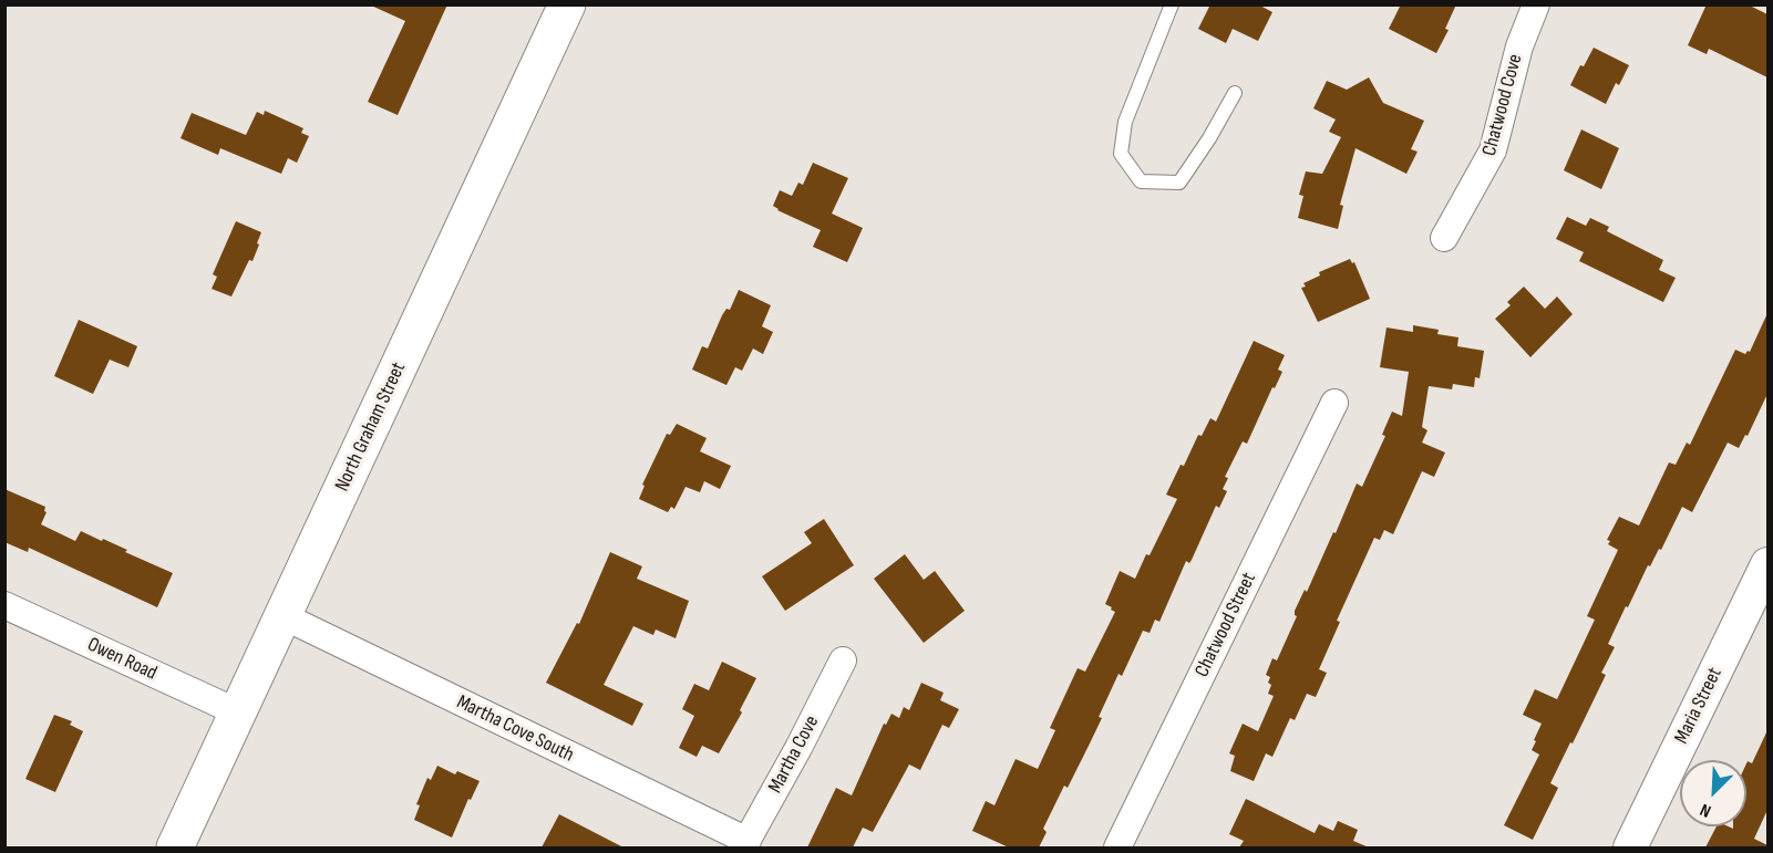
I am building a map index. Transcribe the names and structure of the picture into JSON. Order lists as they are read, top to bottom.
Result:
{
  "streets": {
    "main road": ["North Graham Street"],
    "street": [
      "Chatwood Cove",
      "Chatwood Street",
      "Owen Road",
      "Maria Street",
      "Martha Cove South",
      "Martha Cove"
    ]
  },
  "crossings": [
    ["North Graham Street", "Owen Road"],
    ["North Graham Street", "Martha Cove South"],
    ["Martha Cove South", "Martha Cove"]
  ],
  "north": "bottom left"
}
